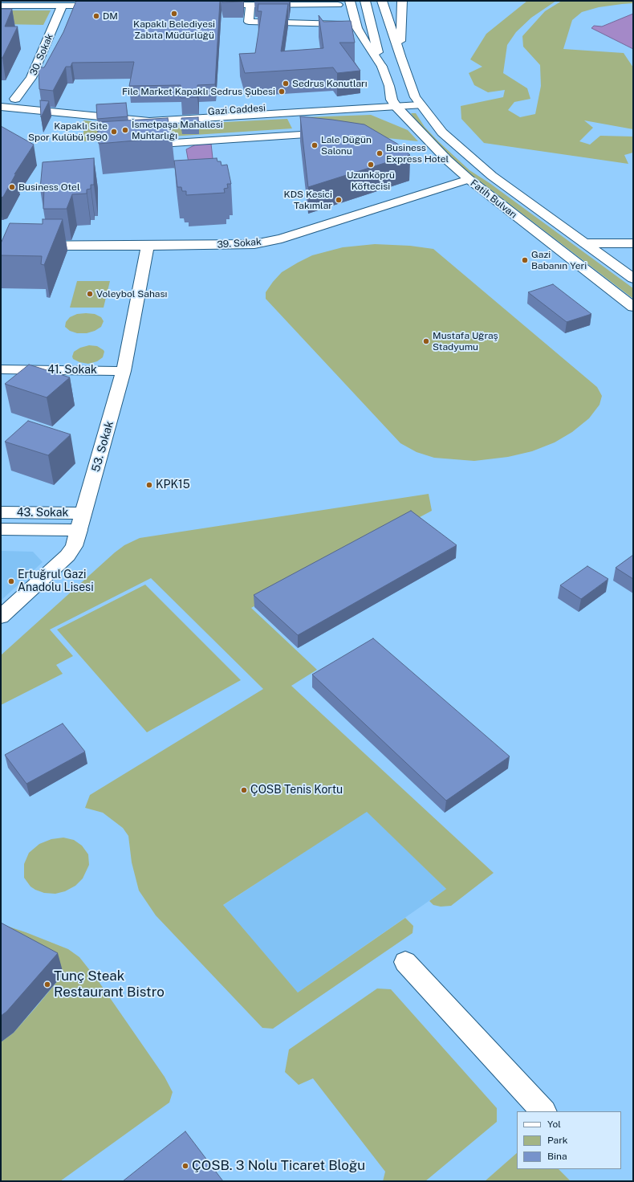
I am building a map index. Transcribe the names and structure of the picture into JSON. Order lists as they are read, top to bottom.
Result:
{
  "streets": {
    "main road": [
      "30. Sokak",
      "Gazi Caddesi",
      "Fatih Bulvarı",
      "39. Sokak",
      "41. Sokak",
      "53. Sokak",
      "43. Sokak"
    ]
  },
  "crossings": [
    ["30. Sokak", "Gazi Caddesi"],
    ["Gazi Caddesi", "Fatih Bulvarı"],
    ["Fatih Bulvarı", "39. Sokak"],
    ["39. Sokak", "53. Sokak"],
    ["41. Sokak", "53. Sokak"],
    ["53. Sokak", "43. Sokak"]
  ],
  "places": [
    "Kapaklı Belediyesi Zabıta Müdürlüğü",
    "DM",
    "Sedrus Konutları",
    "File Market Kapaklı Sedrus Şubesi",
    "İsmetpaşa Mahallesi Muhtarlığı",
    "Kapaklı Site Spor Kulübü 1990",
    "Lale Düğün Salonu",
    "Business Express Hotel",
    "Uzunköprü Köftecisi",
    "Business Otel",
    "KDS Kesici Takımlar",
    "Gazi Babanın Yeri",
    "Voleybol Sahası",
    "Mustafa Uğraş Stadyumu",
    "KPK15",
    "Ertuğrul Gazi Anadolu Lisesi",
    "ÇOSB Tenis Kortu",
    "Tunç Steak Restaurant Bistro",
    "ÇOSB. 3 Nolu Ticaret Bloğu"
  ],
  "legend": ["Yol", "Park", "Bina"]
}
